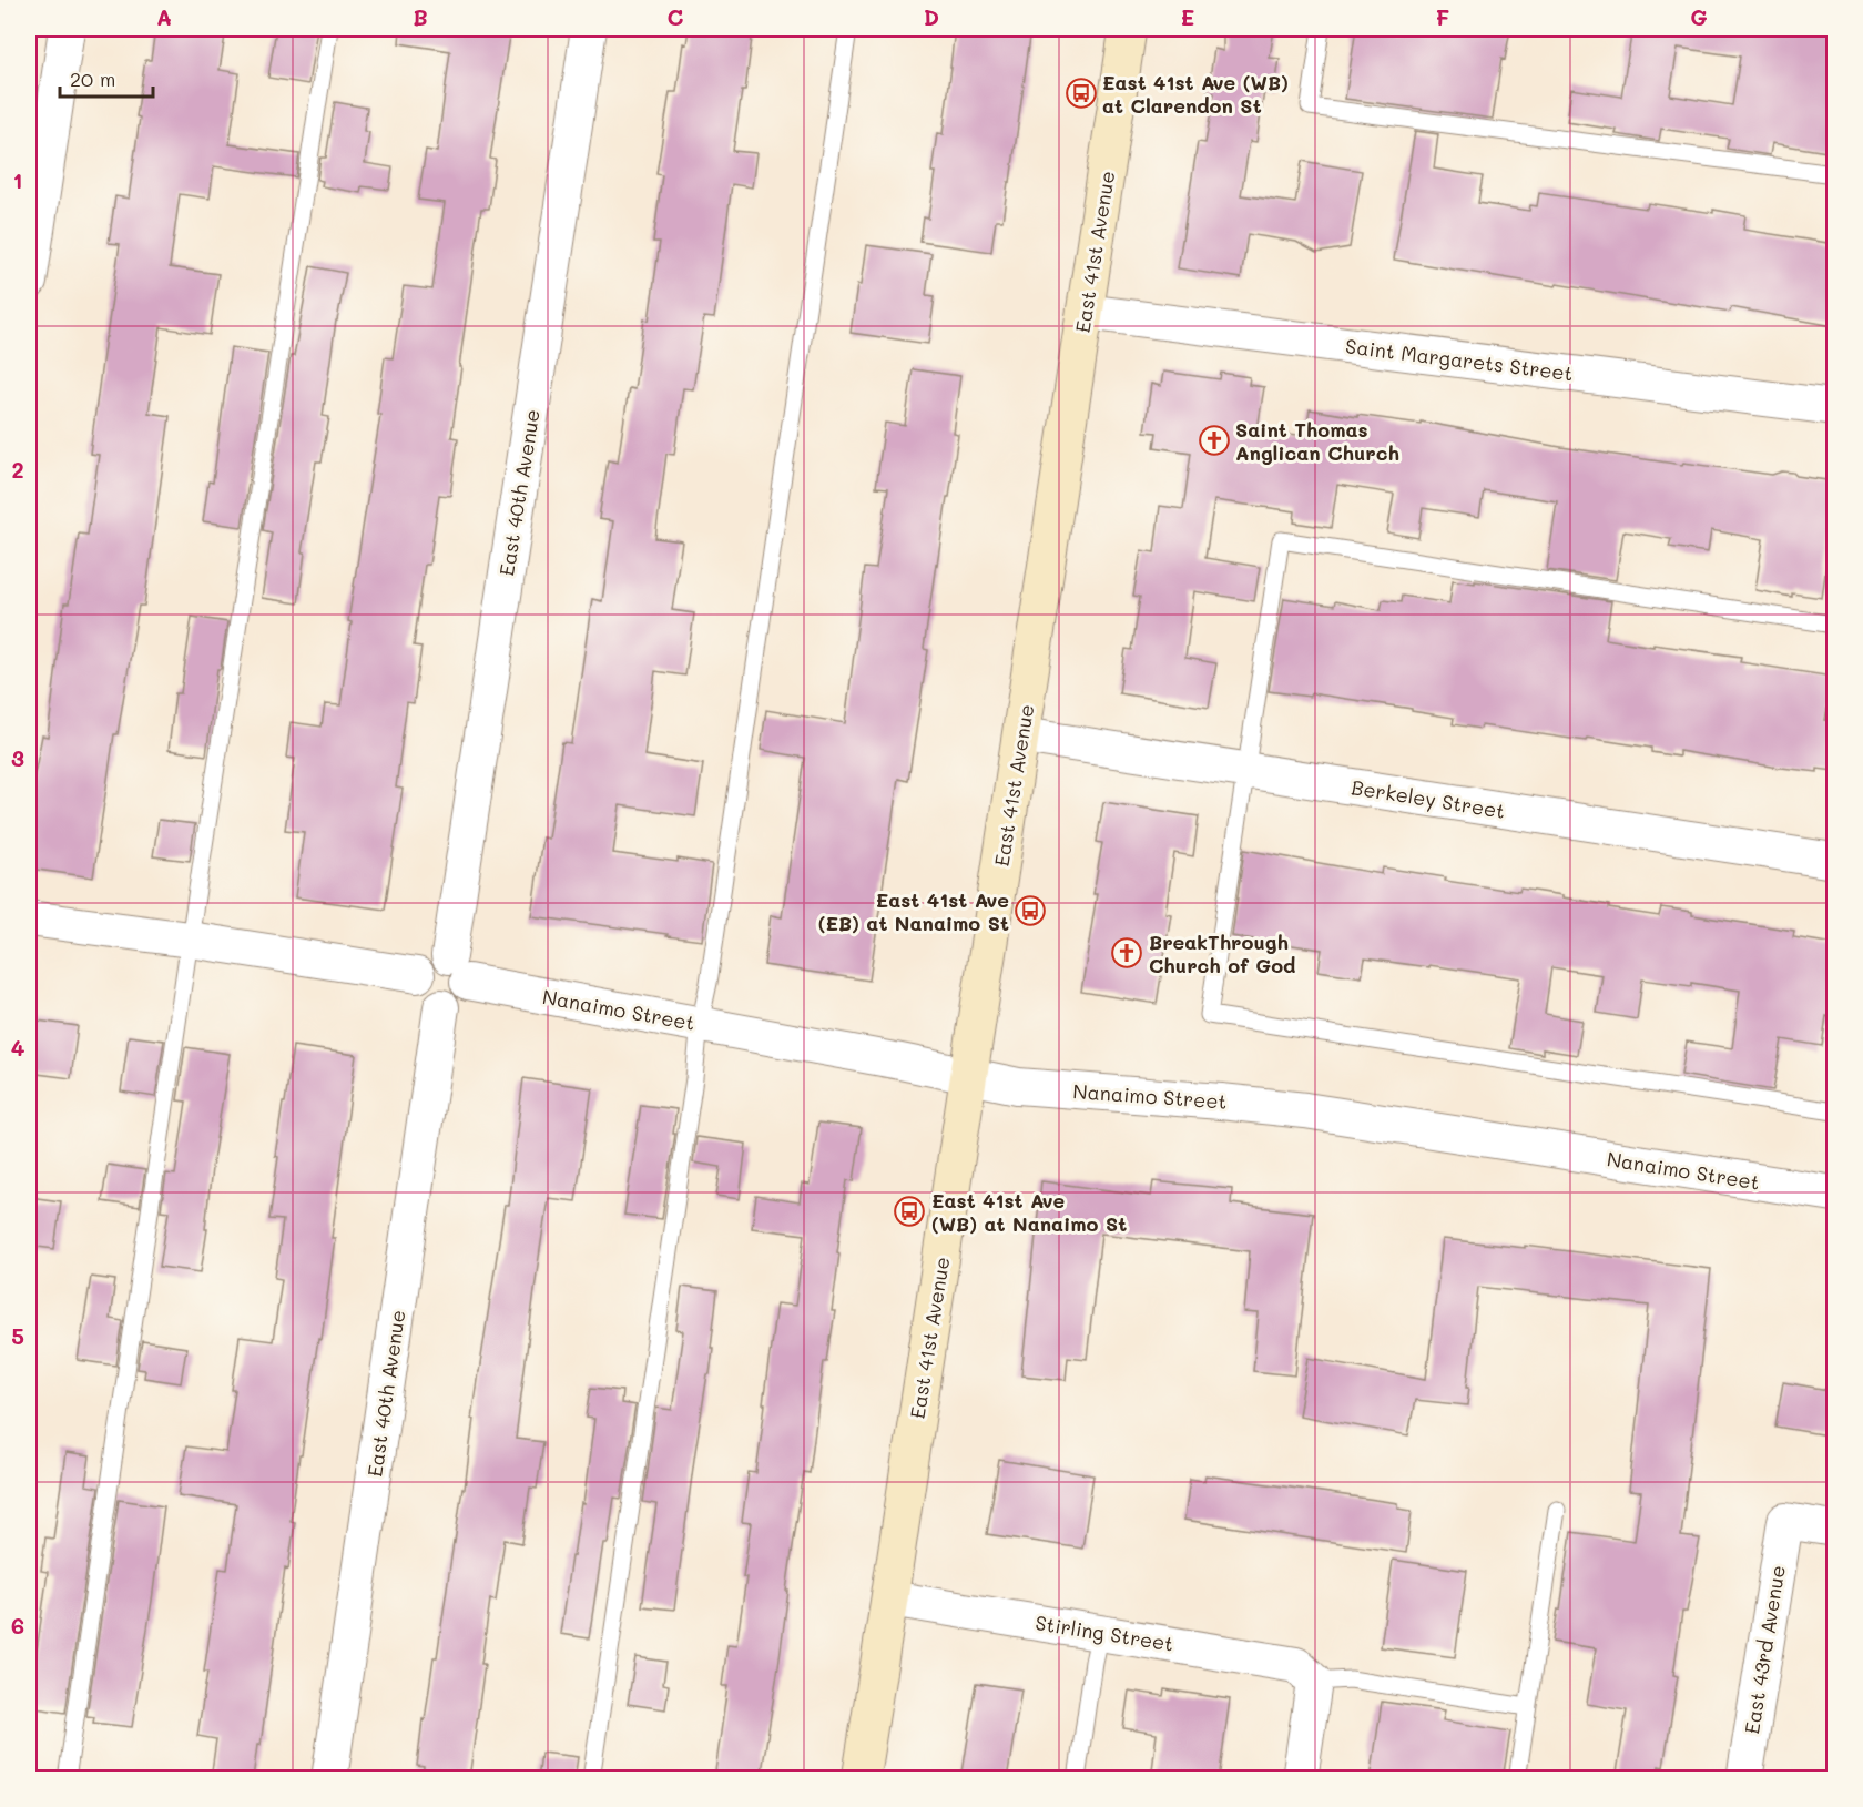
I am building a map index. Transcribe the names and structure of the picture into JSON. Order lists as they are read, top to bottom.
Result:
{
  "streets": {
    "main road": ["East 41st Avenue"],
    "street": [
      "Saint Margarets Street",
      "East 40th Avenue",
      "Berkeley Street",
      "Nanaimo Street",
      "Stirling Street",
      "East 43rd Avenue"
    ]
  },
  "crossings": [
    ["East 41st Avenue", "Saint Margarets Street"],
    ["East 41st Avenue", "Berkeley Street"],
    ["East 41st Avenue", "Nanaimo Street"],
    ["East 41st Avenue", "Stirling Street"],
    ["East 40th Avenue", "Nanaimo Street"]
  ],
  "places": {
    "bus stop": ["East 41st Ave (WB) at Clarendon St", "East 41st Ave (EB) at Nanaimo St", "East 41st Ave (WB) at Nanaimo St"],
    "church": ["Saint Thomas Anglican Church", "BreakThrough Church of God"]
  },
  "scale_bar": "20 m",
  "grid": {
    "columns": [
      "A",
      "B",
      "C",
      "D",
      "E",
      "F",
      "G"
    ],
    "rows": [
      "1",
      "2",
      "3",
      "4",
      "5",
      "6"
    ]
  }
}
